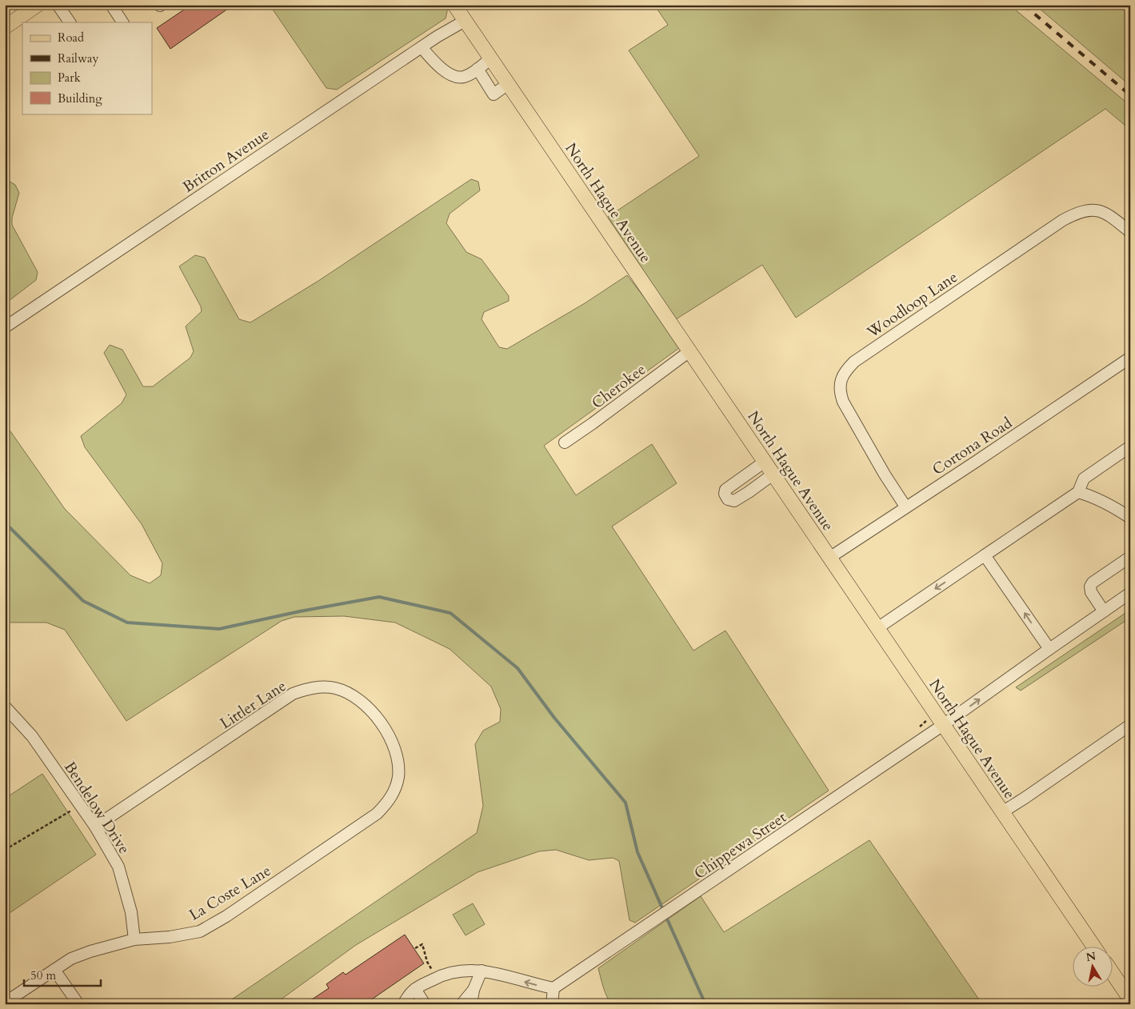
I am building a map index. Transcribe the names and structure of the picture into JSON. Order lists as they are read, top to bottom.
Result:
{
  "streets": {
    "main road": ["North Hague Avenue"],
    "street": [
      "Britton Avenue",
      "Woodloop Lane",
      "Cherokee",
      "Cortona Road",
      "Littler Lane",
      "Bendelow Drive",
      "Chippewa Street",
      "La Coste Lane"
    ]
  },
  "crossings": [
    ["Britton Avenue", "North Hague Avenue"],
    ["North Hague Avenue", "Cherokee"],
    ["North Hague Avenue", "Cortona Road"],
    ["North Hague Avenue", "Chippewa Street"],
    ["Woodloop Lane", "Cortona Road"],
    ["Littler Lane", "Bendelow Drive"],
    ["Littler Lane", "La Coste Lane"],
    ["Bendelow Drive", "La Coste Lane"]
  ],
  "legend": [
    "Road",
    "Railway",
    "Park",
    "Building"
  ],
  "scale_bar": "50 m",
  "north": "top"
}
